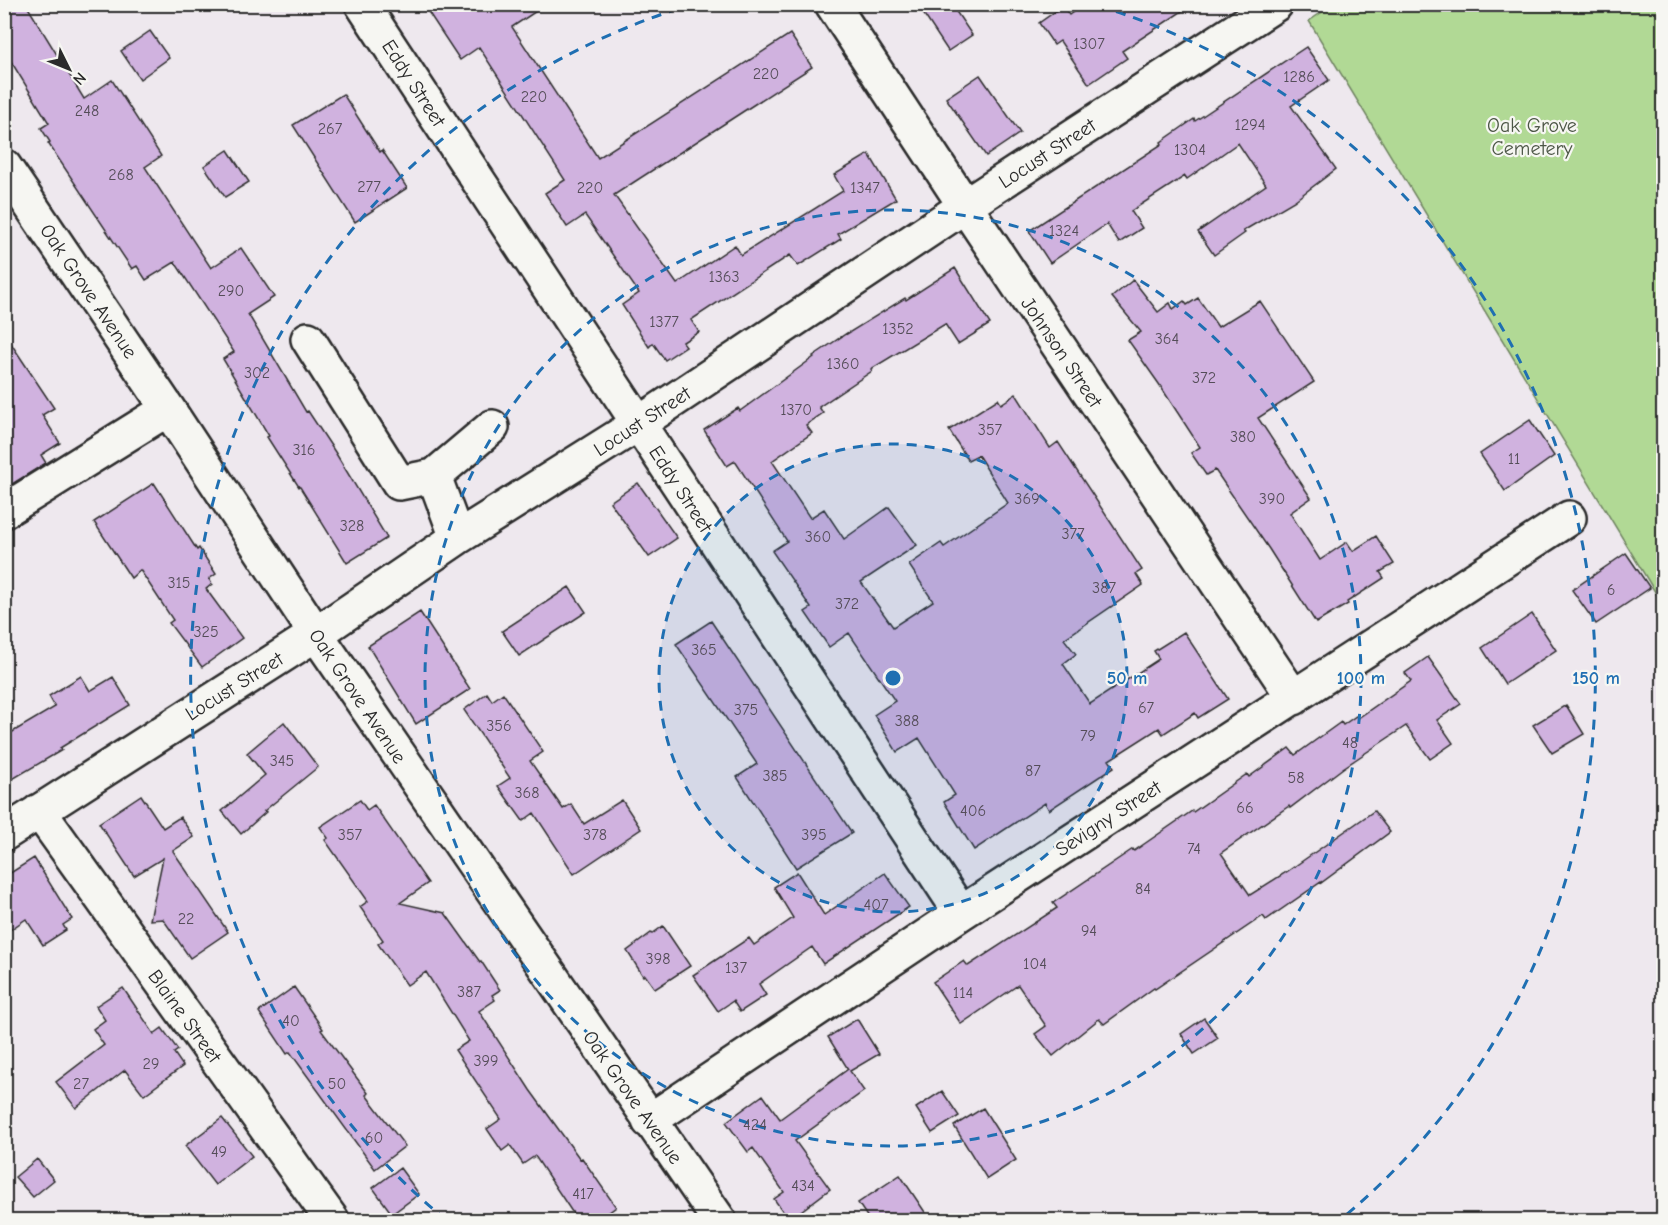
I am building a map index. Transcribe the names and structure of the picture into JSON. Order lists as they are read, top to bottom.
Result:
{
  "streets": {
    "street": [
      "Eddy Street",
      "Locust Street",
      "Oak Grove Avenue",
      "Johnson Street",
      "Sevigny Street",
      "Blaine Street"
    ]
  },
  "crossings": [
    ["Eddy Street", "Locust Street"],
    ["Eddy Street", "Sevigny Street"],
    ["Locust Street", "Oak Grove Avenue"],
    ["Locust Street", "Johnson Street"],
    ["Locust Street", "Blaine Street"],
    ["Oak Grove Avenue", "Sevigny Street"],
    ["Johnson Street", "Sevigny Street"]
  ],
  "parks": ["Oak Grove Cemetery"],
  "house_numbers": [
    "1307",
    "220",
    "1286",
    "220",
    "248",
    "1294",
    "267",
    "1304",
    "268",
    "277",
    "220",
    "1347",
    "1324",
    "1363",
    "290",
    "1377",
    "1352",
    "364",
    "1360",
    "302",
    "372",
    "1370",
    "357",
    "380",
    "316",
    "11",
    "369",
    "390",
    "328",
    "377",
    "360",
    "315",
    "387",
    "6",
    "372",
    "325",
    "365",
    "67",
    "375",
    "388",
    "356",
    "79",
    "48",
    "345",
    "87",
    "385",
    "58",
    "368",
    "66",
    "406",
    "357",
    "378",
    "395",
    "74",
    "84",
    "407",
    "22",
    "94",
    "398",
    "104",
    "137",
    "387",
    "114",
    "40",
    "399",
    "29",
    "27",
    "50",
    "424",
    "60",
    "49",
    "434",
    "417"
  ],
  "north": "bottom right",
  "rings": ["50 m", "100 m", "150 m"]
}
